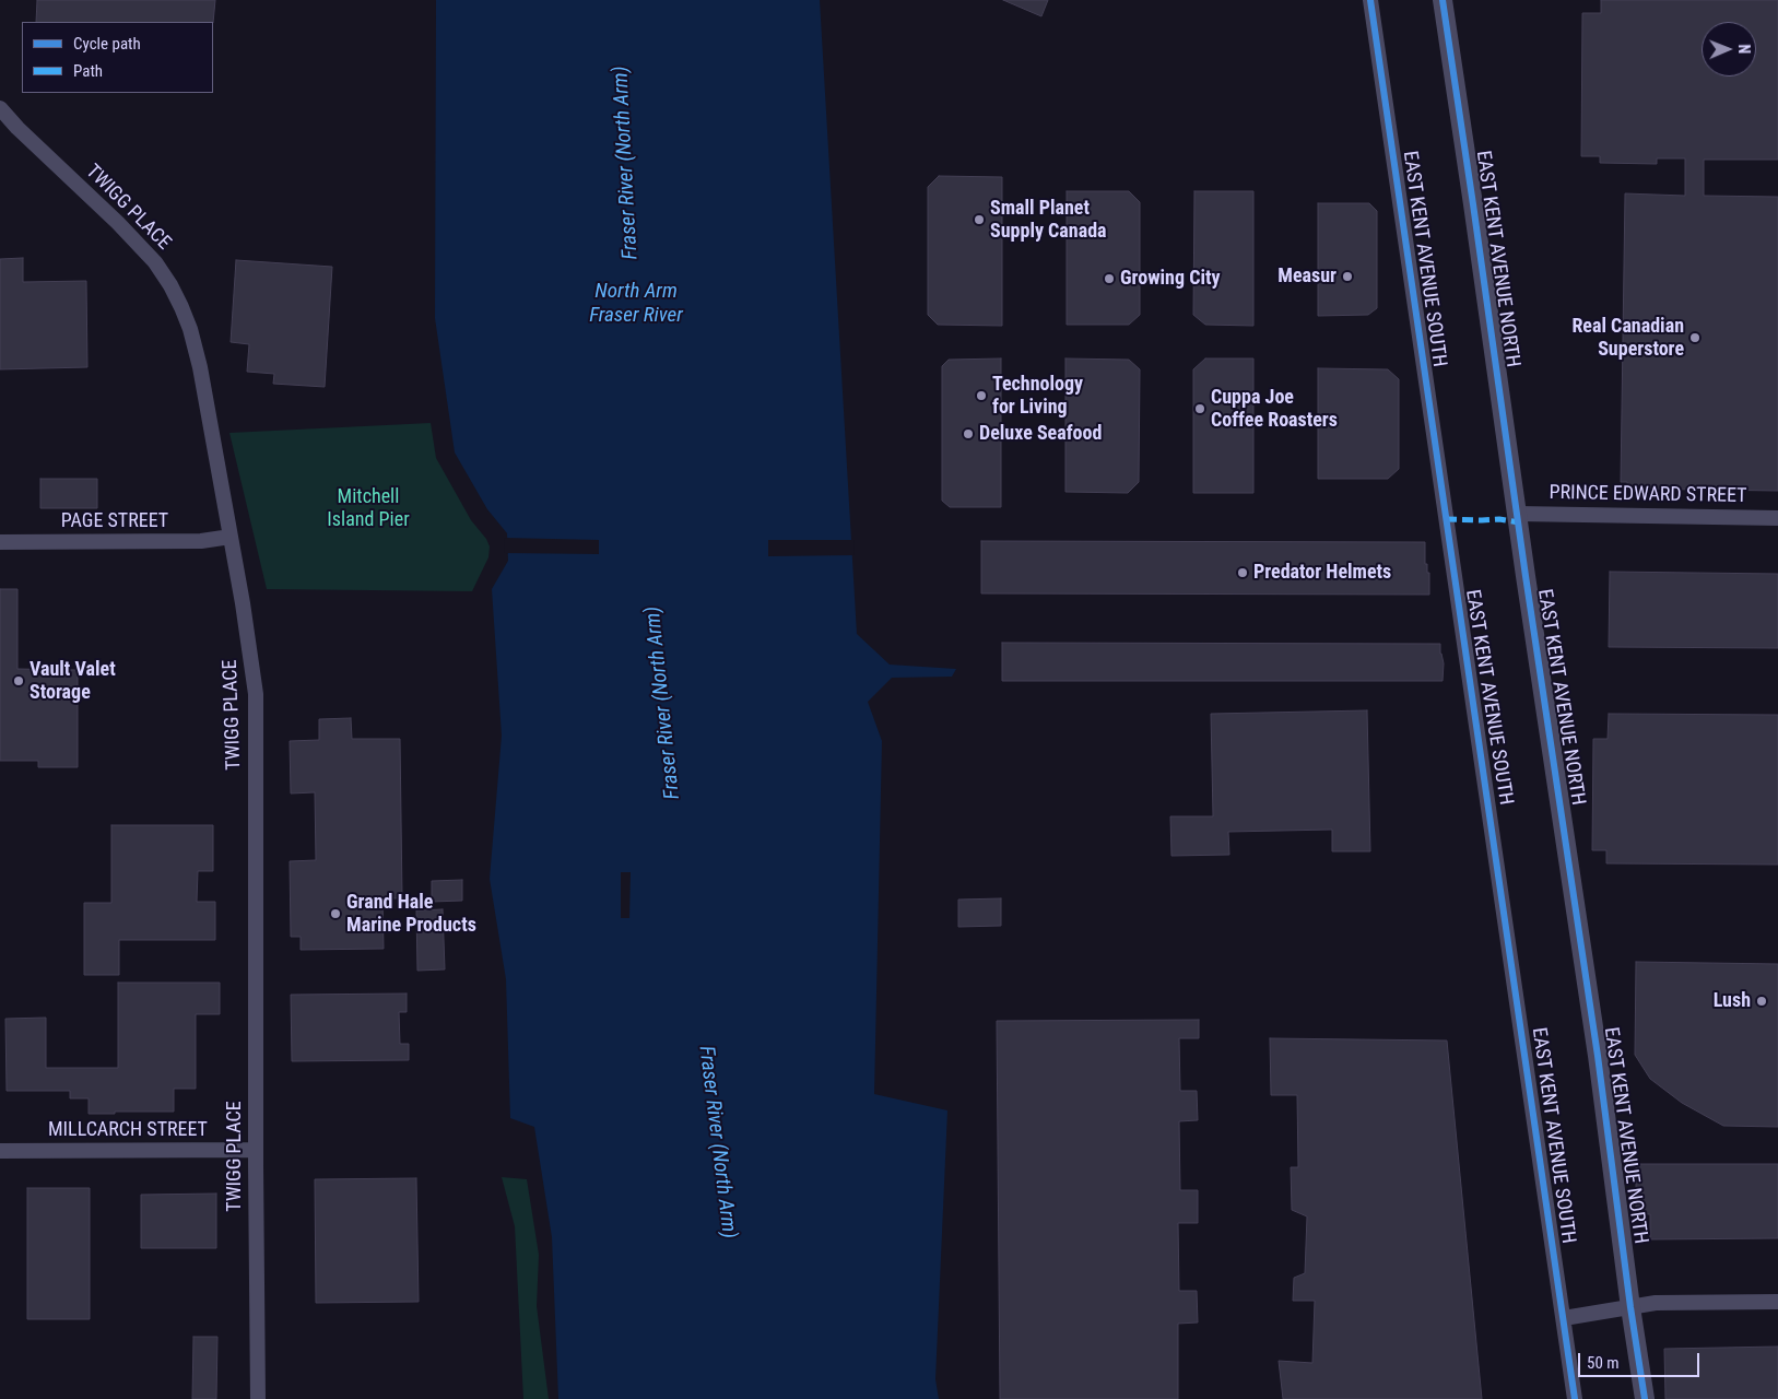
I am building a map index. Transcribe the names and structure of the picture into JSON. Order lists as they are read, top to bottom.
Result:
{
  "streets": {
    "street": [
      "TWIGG PLACE",
      "EAST KENT AVENUE SOUTH",
      "EAST KENT AVENUE NORTH",
      "PRINCE EDWARD STREET",
      "PAGE STREET",
      "MILLCARCH STREET"
    ]
  },
  "crossings": [
    ["TWIGG PLACE", "PAGE STREET"],
    ["TWIGG PLACE", "MILLCARCH STREET"],
    ["EAST KENT AVENUE NORTH", "PRINCE EDWARD STREET"]
  ],
  "water": ["Fraser River (North Arm)", "North Arm Fraser River"],
  "parks": ["Mitchell Island Pier"],
  "places": [
    "Small Planet Supply Canada",
    "Measur",
    "Growing City",
    "Real Canadian Superstore",
    "Technology for Living",
    "Cuppa Joe Coffee Roasters",
    "Deluxe Seafood",
    "Predator Helmets",
    "Vault Valet Storage",
    "Grand Hale Marine Products",
    "Lush"
  ],
  "legend": ["Cycle path", "Path"],
  "scale_bar": "50 m",
  "north": "right"
}
